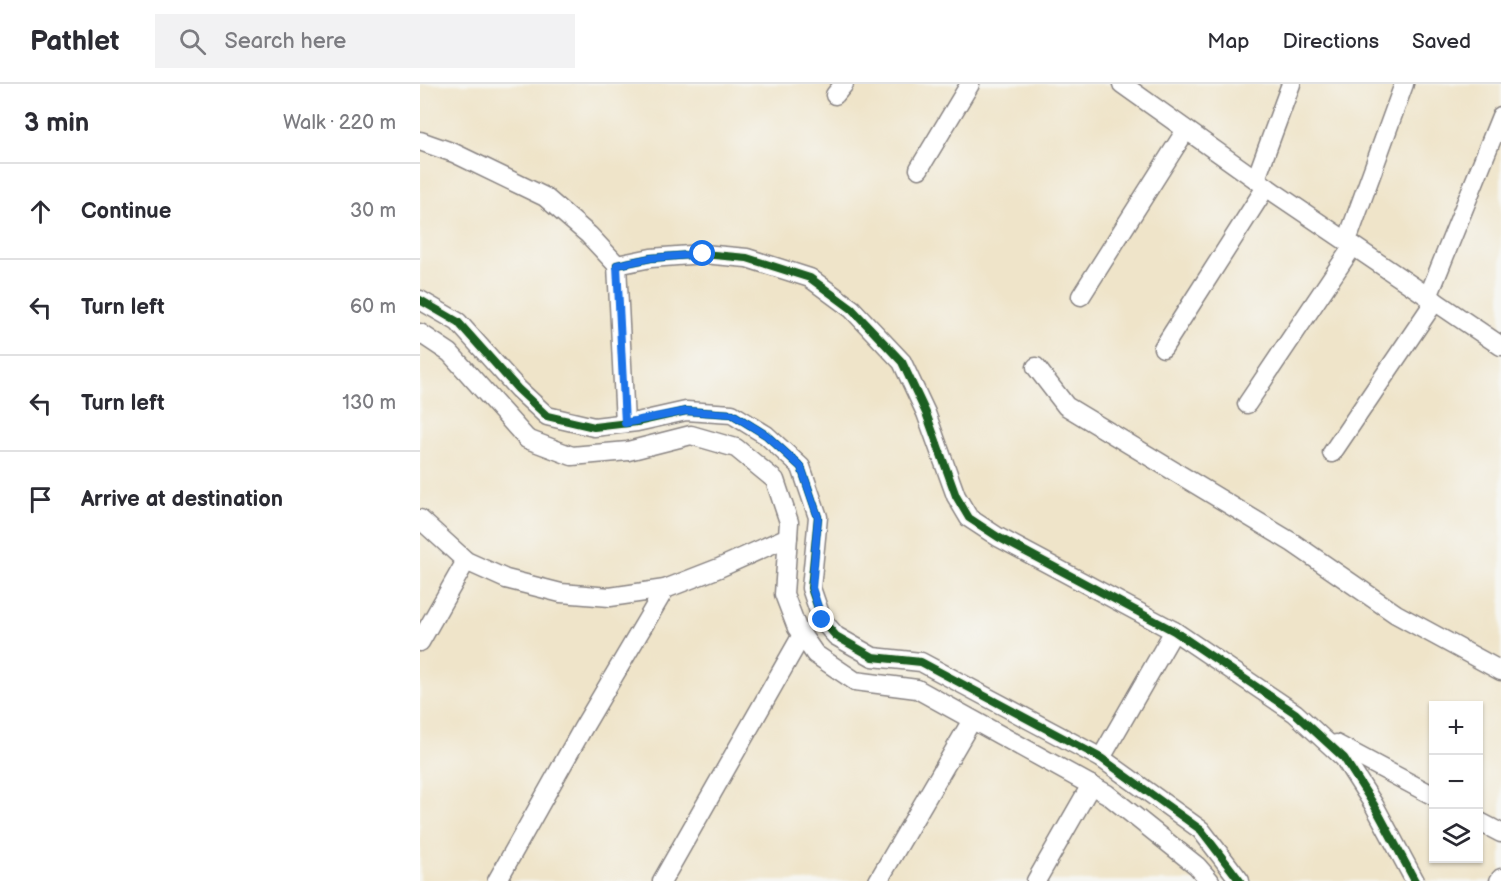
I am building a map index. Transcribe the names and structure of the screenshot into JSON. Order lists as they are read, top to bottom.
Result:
{
  "page": {
    "header": "Pathlet",
    "search": "Search here",
    "nav": ["Map", "Directions", "Saved"],
    "heading": ["3 min", "Walk · 220 m"],
    "list": [
      ["Continue", "30 m"],
      ["Turn left", "60 m"],
      ["Turn left", "130 m"],
      "Arrive at destination"
    ],
    "map_buttons": ["+", "−"]
  }
}
